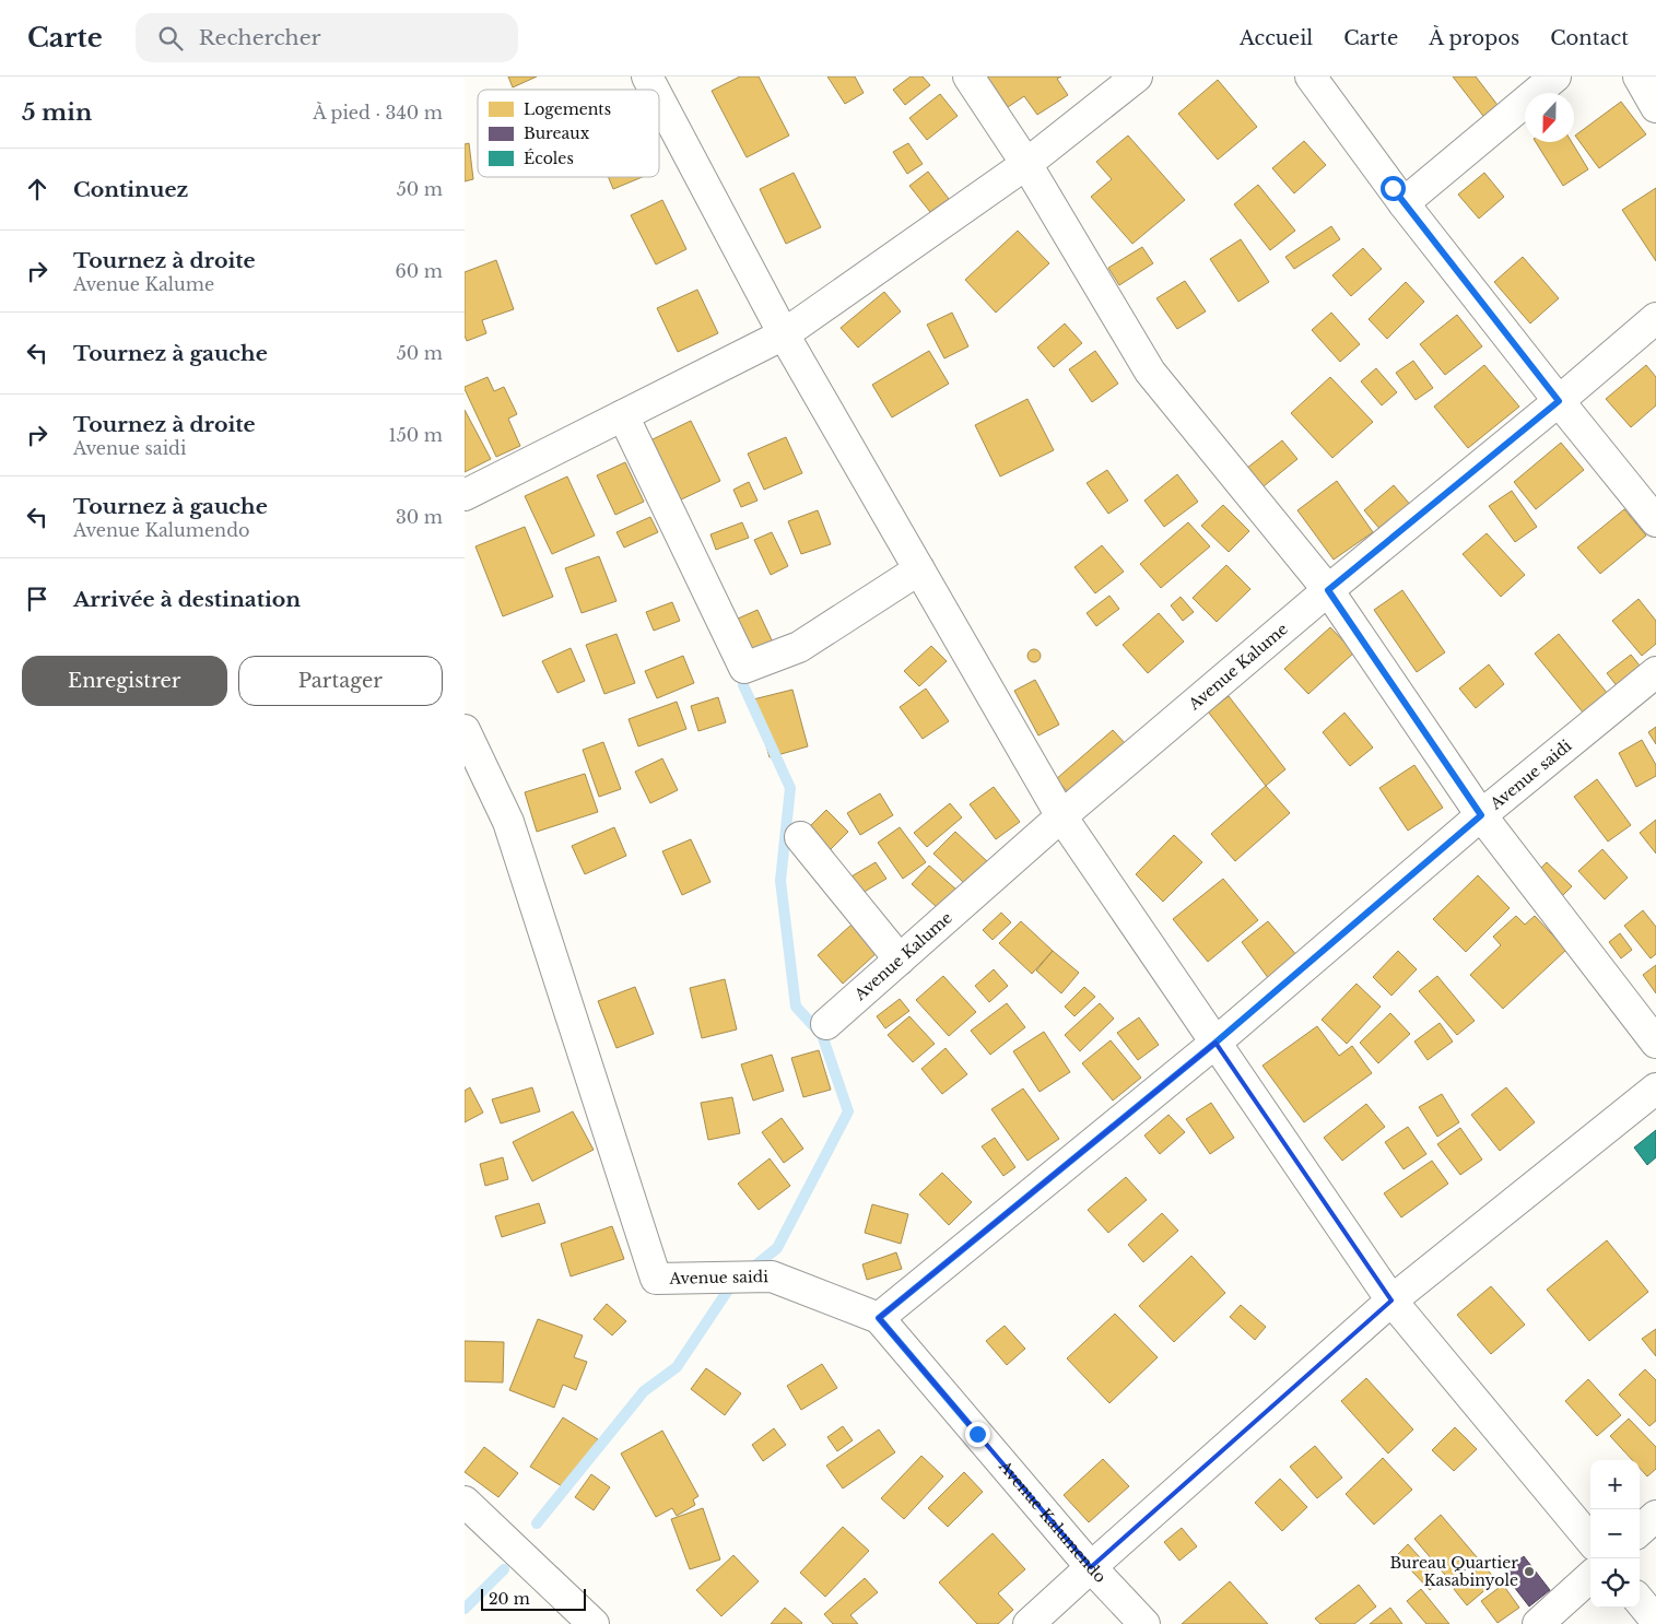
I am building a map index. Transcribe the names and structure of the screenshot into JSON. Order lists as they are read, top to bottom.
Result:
{
  "streets": {
    "street": ["Avenue Kalume", "Avenue saidi", "Avenue Kalumendo"]
  },
  "crossings": [
    ["Avenue saidi", "Avenue Kalumendo"]
  ],
  "places": ["Bureau Quartier Kasabinyole"],
  "legend": ["Logements", "Bureaux", "Écoles"],
  "scale_bar": "20 m",
  "north": "bottom",
  "page": {
    "header": "Carte",
    "search": "Rechercher",
    "nav": [
      "Accueil",
      "Carte",
      "À propos",
      "Contact"
    ],
    "heading": ["5 min", "À pied · 340 m"],
    "list": [
      ["Continuez", "50 m"],
      ["Tournez à droite", "Avenue Kalume", "60 m"],
      ["Tournez à gauche", "50 m"],
      ["Tournez à droite", "Avenue saidi", "150 m"],
      ["Tournez à gauche", "Avenue Kalumendo", "30 m"],
      "Arrivée à destination"
    ],
    "buttons": ["Enregistrer", "Partager"],
    "map_buttons": ["+", "−"],
    "scale": "20 m"
  }
}
